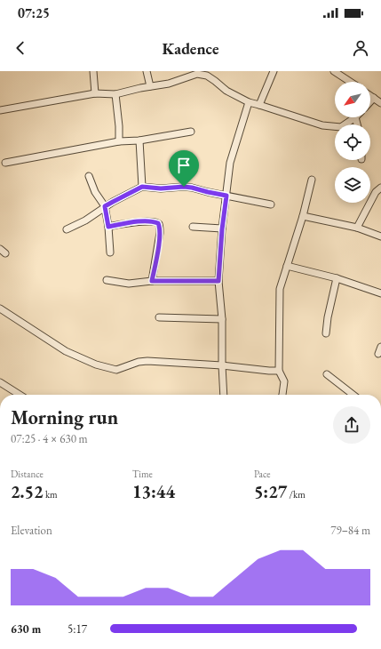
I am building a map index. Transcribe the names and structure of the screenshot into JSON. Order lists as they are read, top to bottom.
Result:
{
  "north": "bottom left",
  "page": {
    "status": "07:25",
    "header": "Kadence",
    "heading": ["Morning run", "07:25 · 4 × 630 m"],
    "stats": [
      ["Distance", "2.52 km"],
      ["Time", "13:44"],
      ["Pace", "5:27 /km"]
    ],
    "chart": ["Elevation", "79–84 m"],
    "list": [
      {
        "name": "630 m",
        "note": "5:17"
      }
    ]
  }
}
